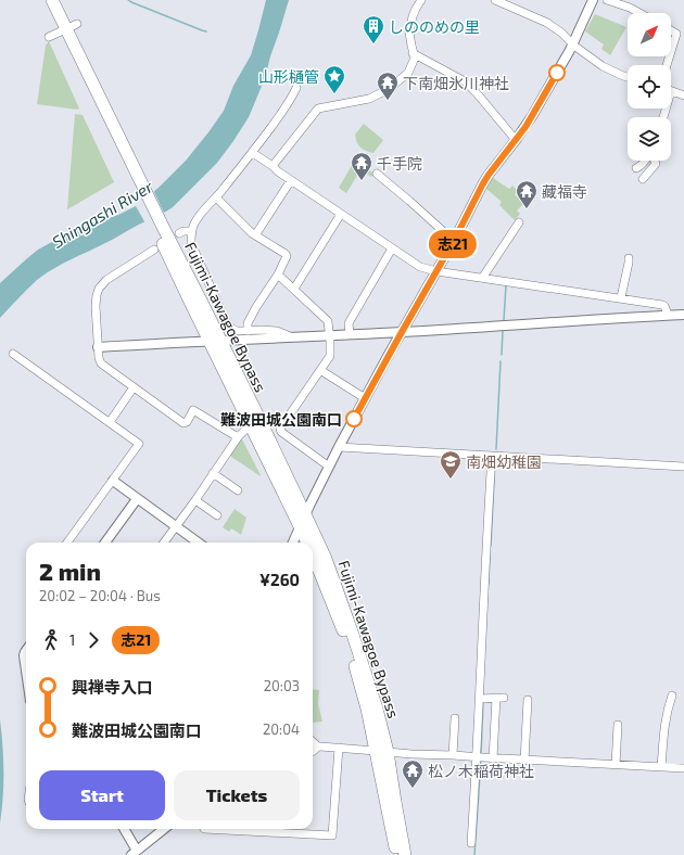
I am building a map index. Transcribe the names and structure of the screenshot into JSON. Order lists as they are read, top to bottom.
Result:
{
  "streets": {
    "highway": ["Fujimi-Kawagoe Bypass"]
  },
  "water": ["Shingashi River"],
  "places": {
    "building": ["しののめの里"],
    "place": ["山形樋管"],
    "temple": [
      "下南畑氷川神社",
      "千手院",
      "藏福寺",
      "松ノ木稲荷神社"
    ],
    "other": ["難波田城公園南口"],
    "school or university": ["南畑幼稚園"]
  },
  "lines": ["bus line 志21"],
  "north": "top right",
  "page": {
    "on_map": "志21",
    "heading": ["2 min", "20:02 – 20:04 · Bus", "¥260"],
    "legs": ["1", "志21"],
    "list": [
      {
        "name": "興禅寺入口",
        "value": "20:03"
      },
      {
        "name": "難波田城公園南口",
        "value": "20:04"
      }
    ],
    "buttons": ["Start", "Tickets"]
  }
}
